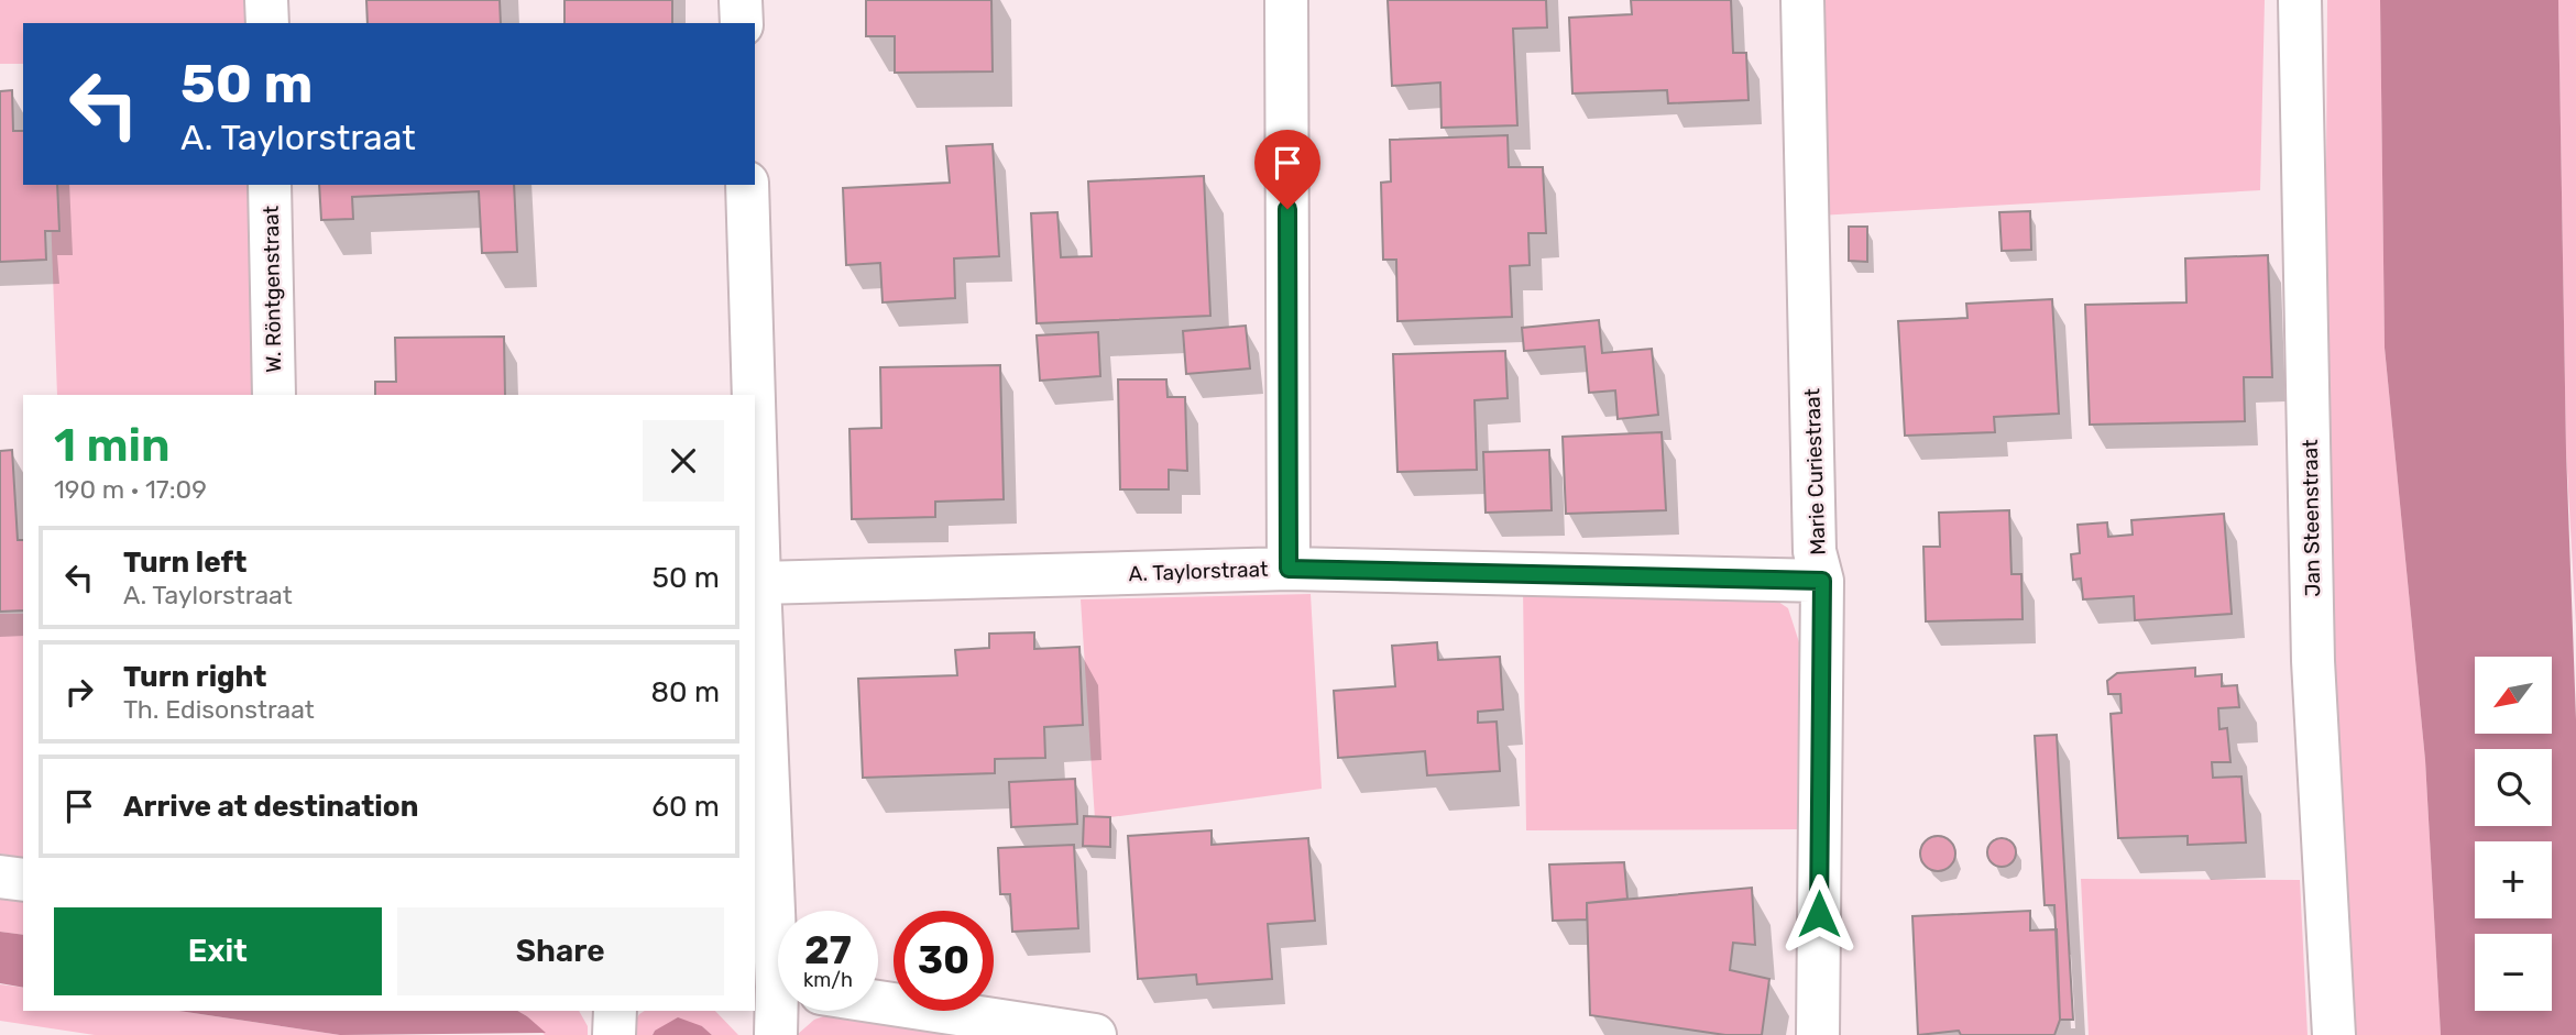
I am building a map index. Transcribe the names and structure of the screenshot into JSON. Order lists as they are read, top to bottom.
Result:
{
  "streets": {
    "street": [
      "W. Röntgenstraat",
      "Marie Curiestraat",
      "Jan Steenstraat",
      "A. Taylorstraat"
    ]
  },
  "crossings": [
    ["Marie Curiestraat", "A. Taylorstraat"]
  ],
  "north": "bottom left",
  "page": {
    "turn": ["50 m", "A. Taylorstraat"],
    "heading": ["1 min", "190 m · 17:09"],
    "list": [
      {
        "name": "Turn left",
        "note": "A. Taylorstraat",
        "value": "50 m"
      },
      {
        "name": "Turn right",
        "note": "Th. Edisonstraat",
        "value": "80 m"
      },
      {
        "name": "Arrive at destination",
        "value": "60 m"
      }
    ],
    "map_buttons": ["+", "−"],
    "buttons": ["Exit", "Share"],
    "speed": "27 km/h",
    "limit": "30"
  }
}
